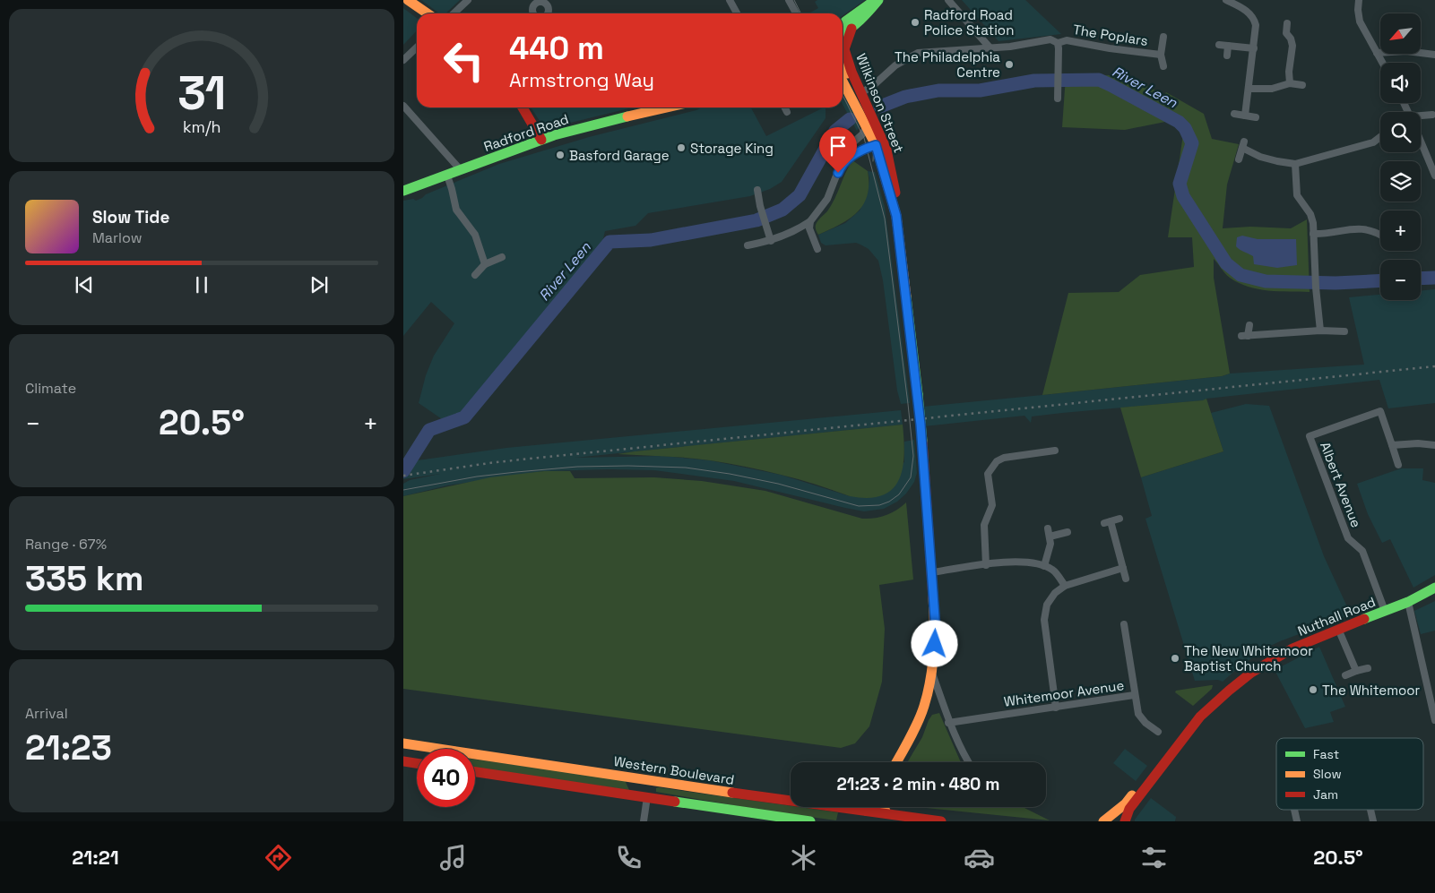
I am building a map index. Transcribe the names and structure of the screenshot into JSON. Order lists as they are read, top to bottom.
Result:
{
  "streets": {
    "main road": [
      "Wilkinson Street",
      "Radford Road",
      "Nuthall Road",
      "Western Boulevard"
    ],
    "street": ["The Poplars", "Albert Avenue", "Whitemoor Avenue"]
  },
  "crossings": [
    ["The Poplars", "Wilkinson Street"],
    ["Albert Avenue", "Nuthall Road"]
  ],
  "water": ["River Leen"],
  "places": [
    "Radford Road Police Station",
    "The Philadelphia Centre",
    "Storage King",
    "Basford Garage",
    "The New Whitemoor Baptist Church",
    "The Whitemoor"
  ],
  "legend": ["Fast", "Slow", "Jam"],
  "north": "bottom left",
  "page": {
    "map_buttons": ["+", "−"],
    "turn": ["440 m", "Armstrong Way"],
    "song": ["Slow Tide", "Marlow"],
    "tile": [
      "Climate",
      ["Range · 67%", "335 km"],
      ["Arrival", "21:23"]
    ],
    "heat": ["−", "20.5°", "+"],
    "limit": "40",
    "trip": "21:23 · 2 min · 480 m",
    "tabs": ["21:21", "20.5°"],
    "gauge": ["31", "km/h"]
  }
}
